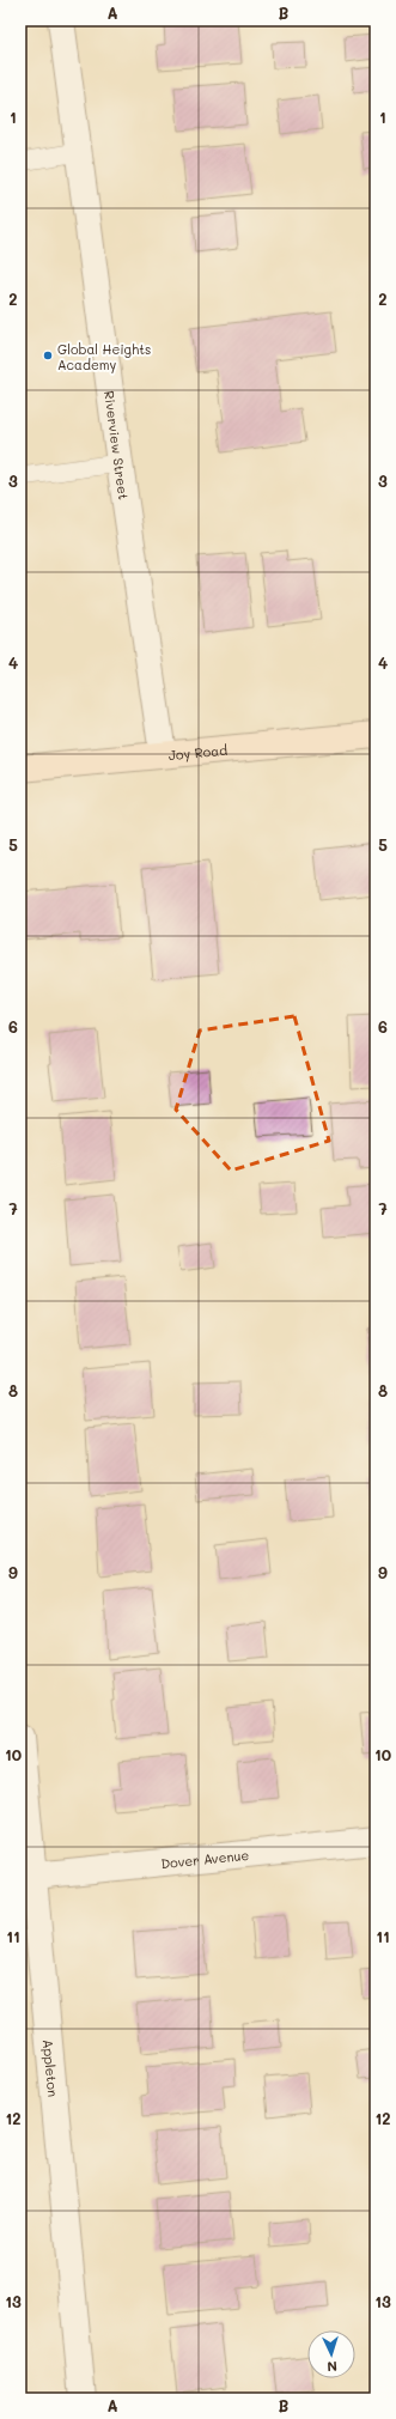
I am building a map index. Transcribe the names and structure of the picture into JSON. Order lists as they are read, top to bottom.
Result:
{
  "streets": {
    "main road": ["Joy Road"],
    "street": ["Riverview Street", "Dover Avenue", "Appleton"]
  },
  "crossings": [
    ["Riverview Street", "Joy Road"],
    ["Dover Avenue", "Appleton"]
  ],
  "places": ["Global Heights Academy"],
  "north": "bottom",
  "grid": {
    "columns": ["A", "B"],
    "rows": [
      "1",
      "2",
      "3",
      "4",
      "5",
      "6",
      "7",
      "8",
      "9",
      "10",
      "11",
      "12",
      "13"
    ]
  }
}
